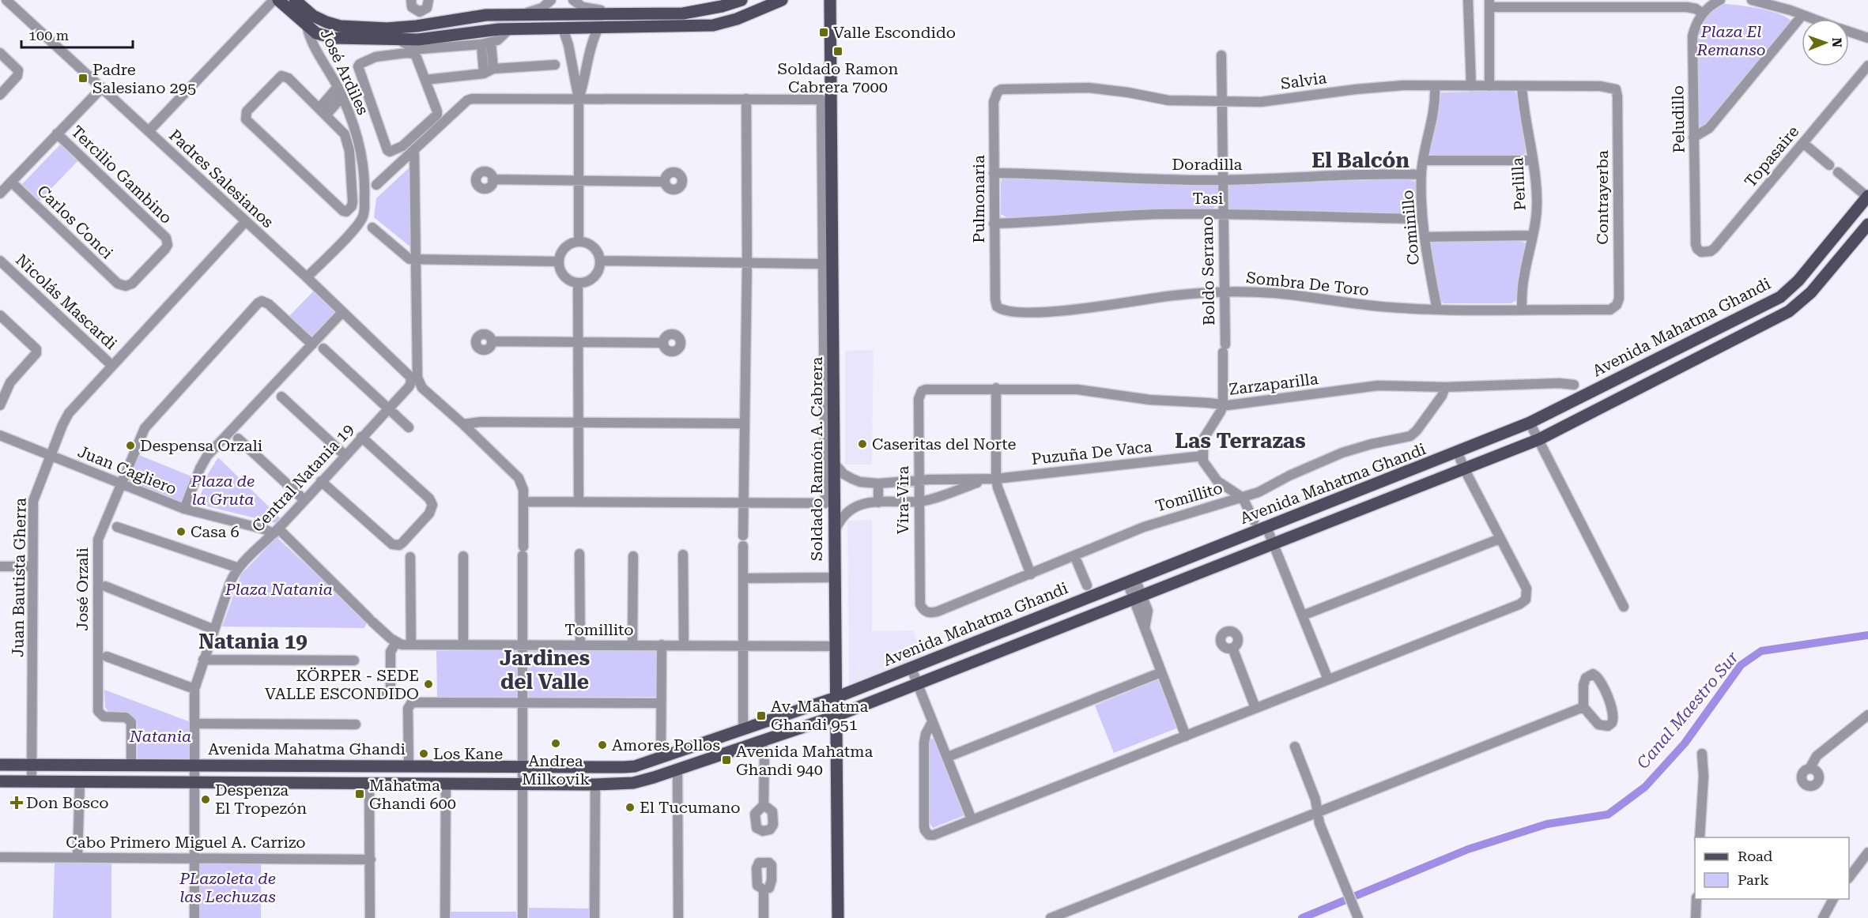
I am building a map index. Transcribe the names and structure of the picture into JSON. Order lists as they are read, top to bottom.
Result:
{
  "streets": {
    "main road": ["Avenida Mahatma Ghandi", "Soldado Ramón A. Cabrera"],
    "street": [
      "José Ardiles",
      "Salvia",
      "Peludillo",
      "Topasaire",
      "Doradilla",
      "Tercilio Gambino",
      "Padres Salesianos",
      "Perlilla",
      "Contrayerba",
      "Tasi",
      "Pulmonaria",
      "Carlos Conci",
      "Cominillo",
      "Boldo Serrano",
      "Sombra De Toro",
      "Nicolás Mascardi",
      "Zarzaparilla",
      "Puzuña De Vaca",
      "Juan Cagliero",
      "Central Natania 19",
      "Tomillito",
      "Vira-Vira",
      "Juan Bautista Gherra",
      "José Orzali",
      "Cabo Primero Miguel A. Carrizo"
    ]
  },
  "crossings": [
    ["José Ardiles", "Padres Salesianos"],
    ["Salvia", "Perlilla"],
    ["Salvia", "Contrayerba"],
    ["Salvia", "Pulmonaria"],
    ["Salvia", "Cominillo"],
    ["Salvia", "Boldo Serrano"],
    ["Peludillo", "Topasaire"],
    ["Doradilla", "Pulmonaria"],
    ["Doradilla", "Cominillo"],
    ["Doradilla", "Boldo Serrano"],
    ["Tercilio Gambino", "Carlos Conci"],
    ["Padres Salesianos", "Central Natania 19"],
    ["Padres Salesianos", "Juan Bautista Gherra"],
    ["Perlilla", "Sombra De Toro"],
    ["Contrayerba", "Sombra De Toro"],
    ["Tasi", "Pulmonaria"],
    ["Tasi", "Cominillo"],
    ["Tasi", "Boldo Serrano"],
    ["Pulmonaria", "Sombra De Toro"],
    ["Cominillo", "Sombra De Toro"],
    ["Boldo Serrano", "Sombra De Toro"],
    ["Boldo Serrano", "Zarzaparilla"],
    ["Boldo Serrano", "Puzuña De Vaca"],
    ["Nicolás Mascardi", "Juan Bautista Gherra"],
    ["Avenida Mahatma Ghandi", "Soldado Ramón A. Cabrera"],
    ["Avenida Mahatma Ghandi", "Central Natania 19"],
    ["Avenida Mahatma Ghandi", "Juan Bautista Gherra"],
    ["Avenida Mahatma Ghandi", "José Orzali"],
    ["Zarzaparilla", "Tomillito"],
    ["Zarzaparilla", "Vira-Vira"],
    ["Soldado Ramón A. Cabrera", "Tomillito"],
    ["Juan Cagliero", "Central Natania 19"],
    ["Juan Cagliero", "Juan Bautista Gherra"],
    ["Juan Cagliero", "José Orzali"],
    ["Central Natania 19", "Cabo Primero Miguel A. Carrizo"],
    ["Tomillito", "Vira-Vira"]
  ],
  "districts": [
    "El Balcón",
    "Las Terrazas",
    "Natania 19",
    "Jardines del Valle"
  ],
  "water": ["Canal Maestro Sur"],
  "parks": [
    "Plaza El Remanso",
    "Plaza de la Gruta",
    "Plaza Natania",
    "Natania",
    "PLazoleta de las Lechuzas"
  ],
  "places": {
    "transit": [
      "Valle Escondido",
      "Soldado Ramon Cabrera 7000",
      "Padre Salesiano 295",
      "Av. Mahatma Ghandi 951",
      "Avenida Mahatma Ghandi 940",
      "Mahatma Ghandi 600"
    ],
    "other": [
      "Caseritas del Norte",
      "Despensa Orzali",
      "Casa 6",
      "KÖRPER - SEDE VALLE ESCONDIDO",
      "Andrea Milkovik",
      "Amores Pollos",
      "Los Kane",
      "Despenza El Tropezón",
      "El Tucumano"
    ],
    "health": ["Don Bosco"]
  },
  "legend": ["Road", "Park"],
  "scale_bar": "100 m",
  "north": "right"
}
